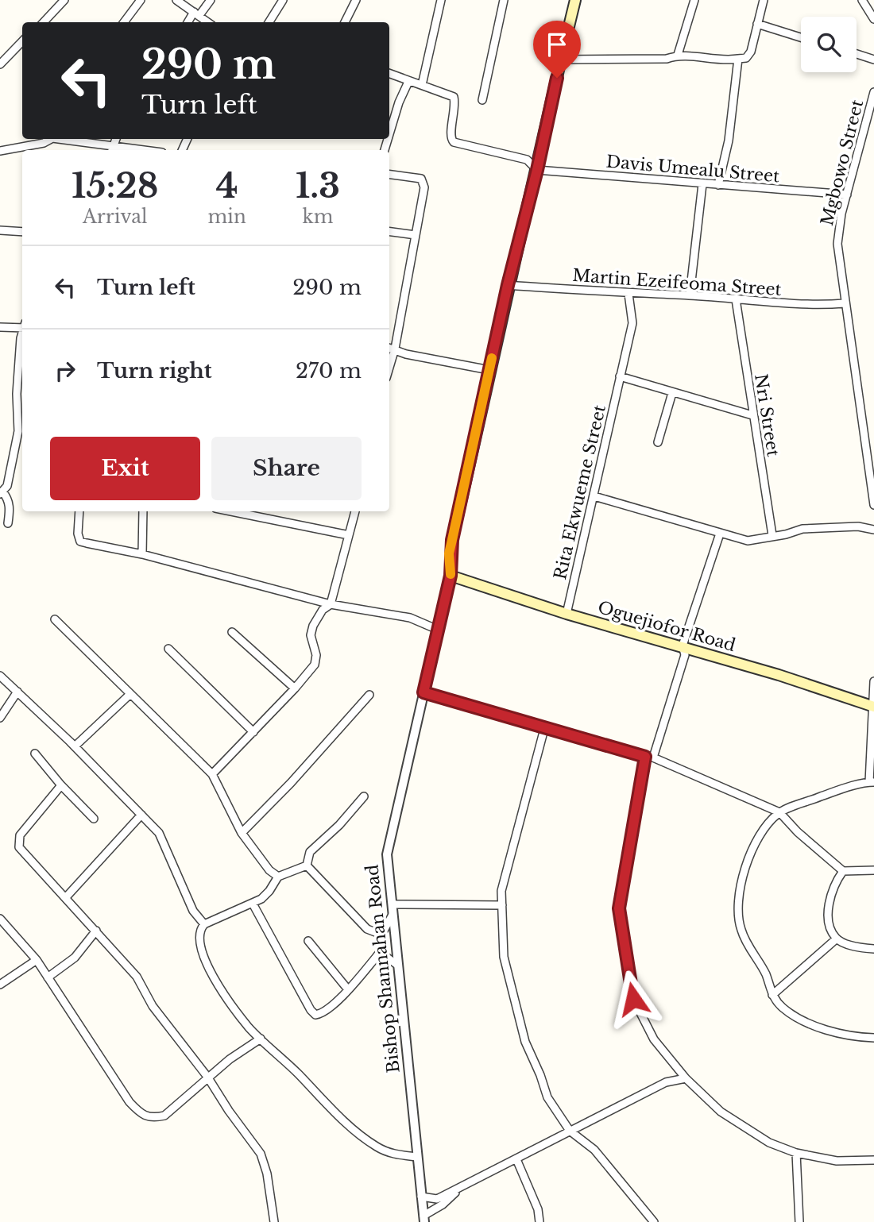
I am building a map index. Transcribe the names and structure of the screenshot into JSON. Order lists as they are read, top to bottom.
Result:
{
  "streets": {
    "main road": ["Oguejiofor Road", "Bishop Shannahan Road"],
    "street": [
      "Mgbowo Street",
      "Davis Umealu Street",
      "Martin Ezeifeoma Street",
      "Nri Street",
      "Rita Ekwueme Street"
    ]
  },
  "crossings": [
    ["Mgbowo Street", "Davis Umealu Street"],
    ["Mgbowo Street", "Martin Ezeifeoma Street"],
    ["Davis Umealu Street", "Bishop Shannahan Road"],
    ["Martin Ezeifeoma Street", "Nri Street"],
    ["Martin Ezeifeoma Street", "Rita Ekwueme Street"],
    ["Martin Ezeifeoma Street", "Bishop Shannahan Road"],
    ["Rita Ekwueme Street", "Oguejiofor Road"],
    ["Oguejiofor Road", "Bishop Shannahan Road"]
  ],
  "page": {
    "turn": ["290 m", "Turn left"],
    "eta": [
      "15:28",
      "Arrival",
      "4",
      "min",
      "1.3",
      "km"
    ],
    "list": [
      {
        "name": "Turn left",
        "value": "290 m"
      },
      {
        "name": "Turn right",
        "value": "270 m"
      }
    ],
    "buttons": ["Exit", "Share"]
  }
}
